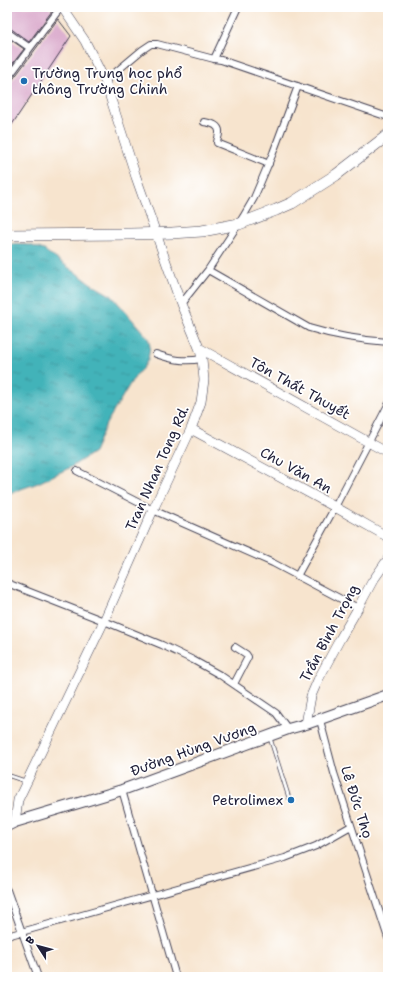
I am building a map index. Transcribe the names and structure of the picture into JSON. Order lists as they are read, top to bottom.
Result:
{
  "streets": {
    "main road": [
      "Tôn Thất Thuyết",
      "Tran Nhan Tong Rd.",
      "Chu Văn An",
      "Trần Bình Trọng",
      "Đường Hùng Vương"
    ],
    "street": ["Lê Đức Thọ"]
  },
  "crossings": [
    ["Tôn Thất Thuyết", "Tran Nhan Tong Rd."],
    ["Tran Nhan Tong Rd.", "Chu Văn An"],
    ["Tran Nhan Tong Rd.", "Đường Hùng Vương"],
    ["Trần Bình Trọng", "Đường Hùng Vương"],
    ["Đường Hùng Vương", "Lê Đức Thọ"]
  ],
  "places": ["Trường Trung học phổ thông Trường Chinh", "Petrolimex"],
  "north": "top left"
}
